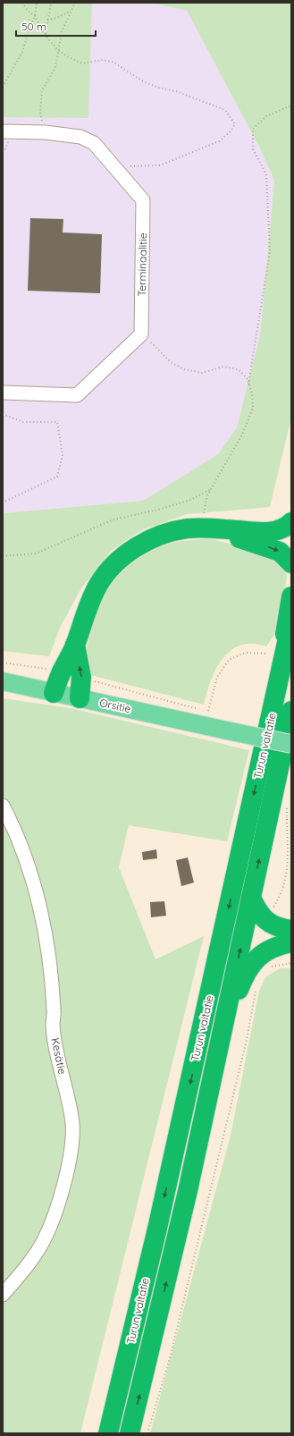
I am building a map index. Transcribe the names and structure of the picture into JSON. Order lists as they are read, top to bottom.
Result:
{
  "streets": {
    "highway": ["Turun valtatie"],
    "main road": ["Orsitie"],
    "street": ["Terminaalitie", "Kesätie"]
  },
  "scale_bar": "50 m"
}
